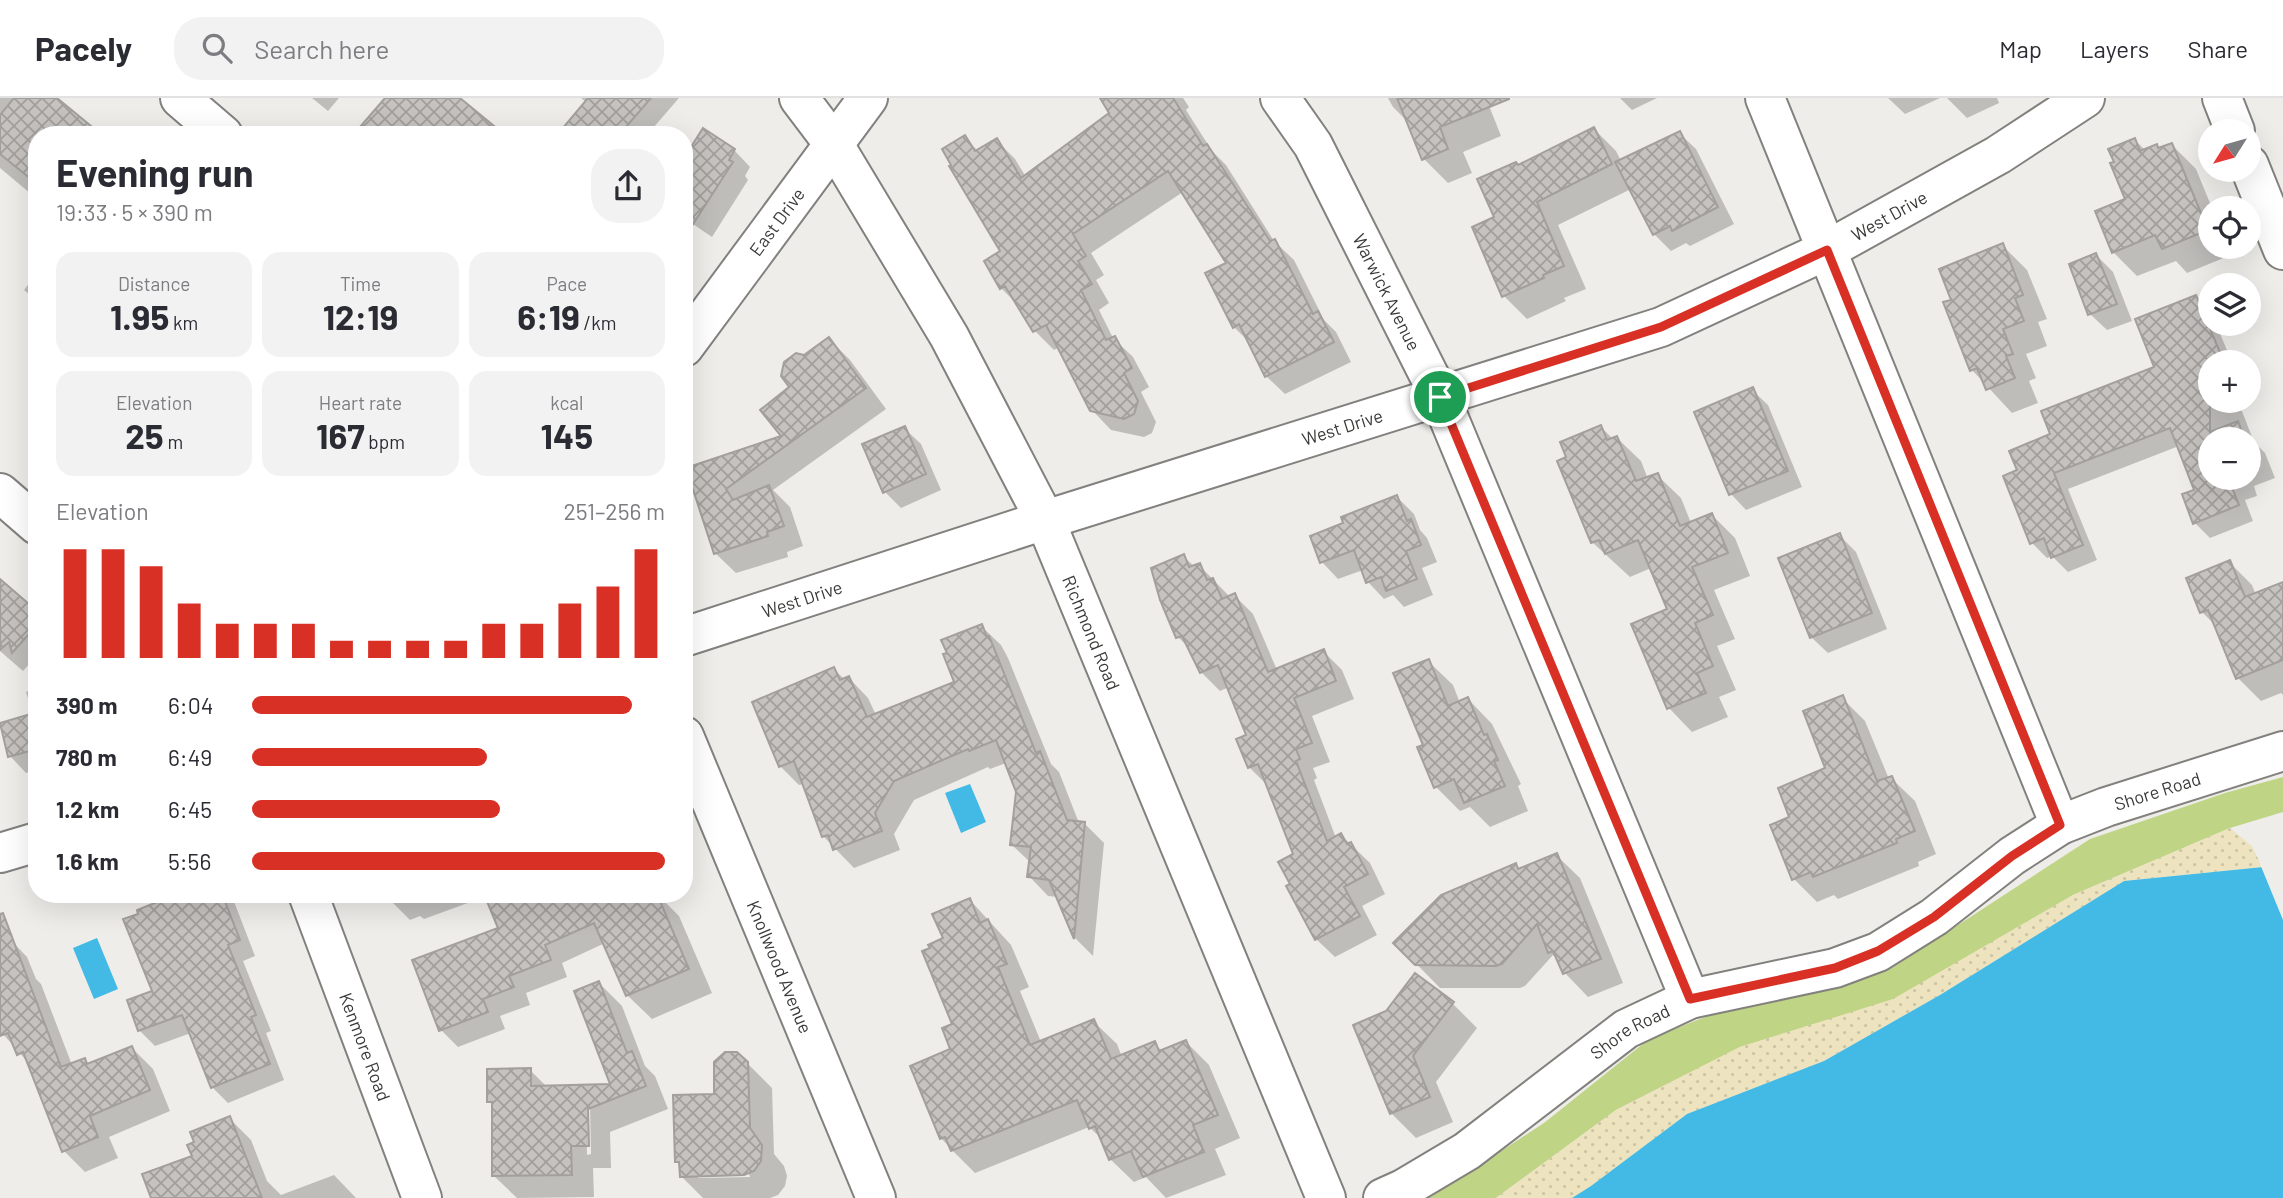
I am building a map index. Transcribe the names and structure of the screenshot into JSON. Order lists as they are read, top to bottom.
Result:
{
  "streets": {
    "street": [
      "West Drive",
      "East Drive",
      "Warwick Avenue",
      "Richmond Road",
      "Shore Road",
      "Knollwood Avenue",
      "Kenmore Road"
    ]
  },
  "crossings": [
    ["West Drive", "Warwick Avenue"],
    ["West Drive", "Richmond Road"],
    ["East Drive", "Richmond Road"],
    ["Warwick Avenue", "Shore Road"]
  ],
  "north": "bottom left",
  "page": {
    "header": "Pacely",
    "search": "Search here",
    "nav": ["Map", "Layers", "Share"],
    "map_buttons": ["+", "−"],
    "heading": ["Evening run", "19:33 · 5 × 390 m"],
    "stats": [
      ["Distance", "1.95 km"],
      ["Time", "12:19"],
      ["Pace", "6:19 /km"],
      ["Elevation", "25 m"],
      ["Heart rate", "167 bpm"],
      ["kcal", "145"]
    ],
    "chart": ["Elevation", "251–256 m"],
    "list": [
      {
        "name": "390 m",
        "note": "6:04"
      },
      {
        "name": "780 m",
        "note": "6:49"
      },
      {
        "name": "1.2 km",
        "note": "6:45"
      },
      {
        "name": "1.6 km",
        "note": "5:56"
      }
    ]
  }
}
